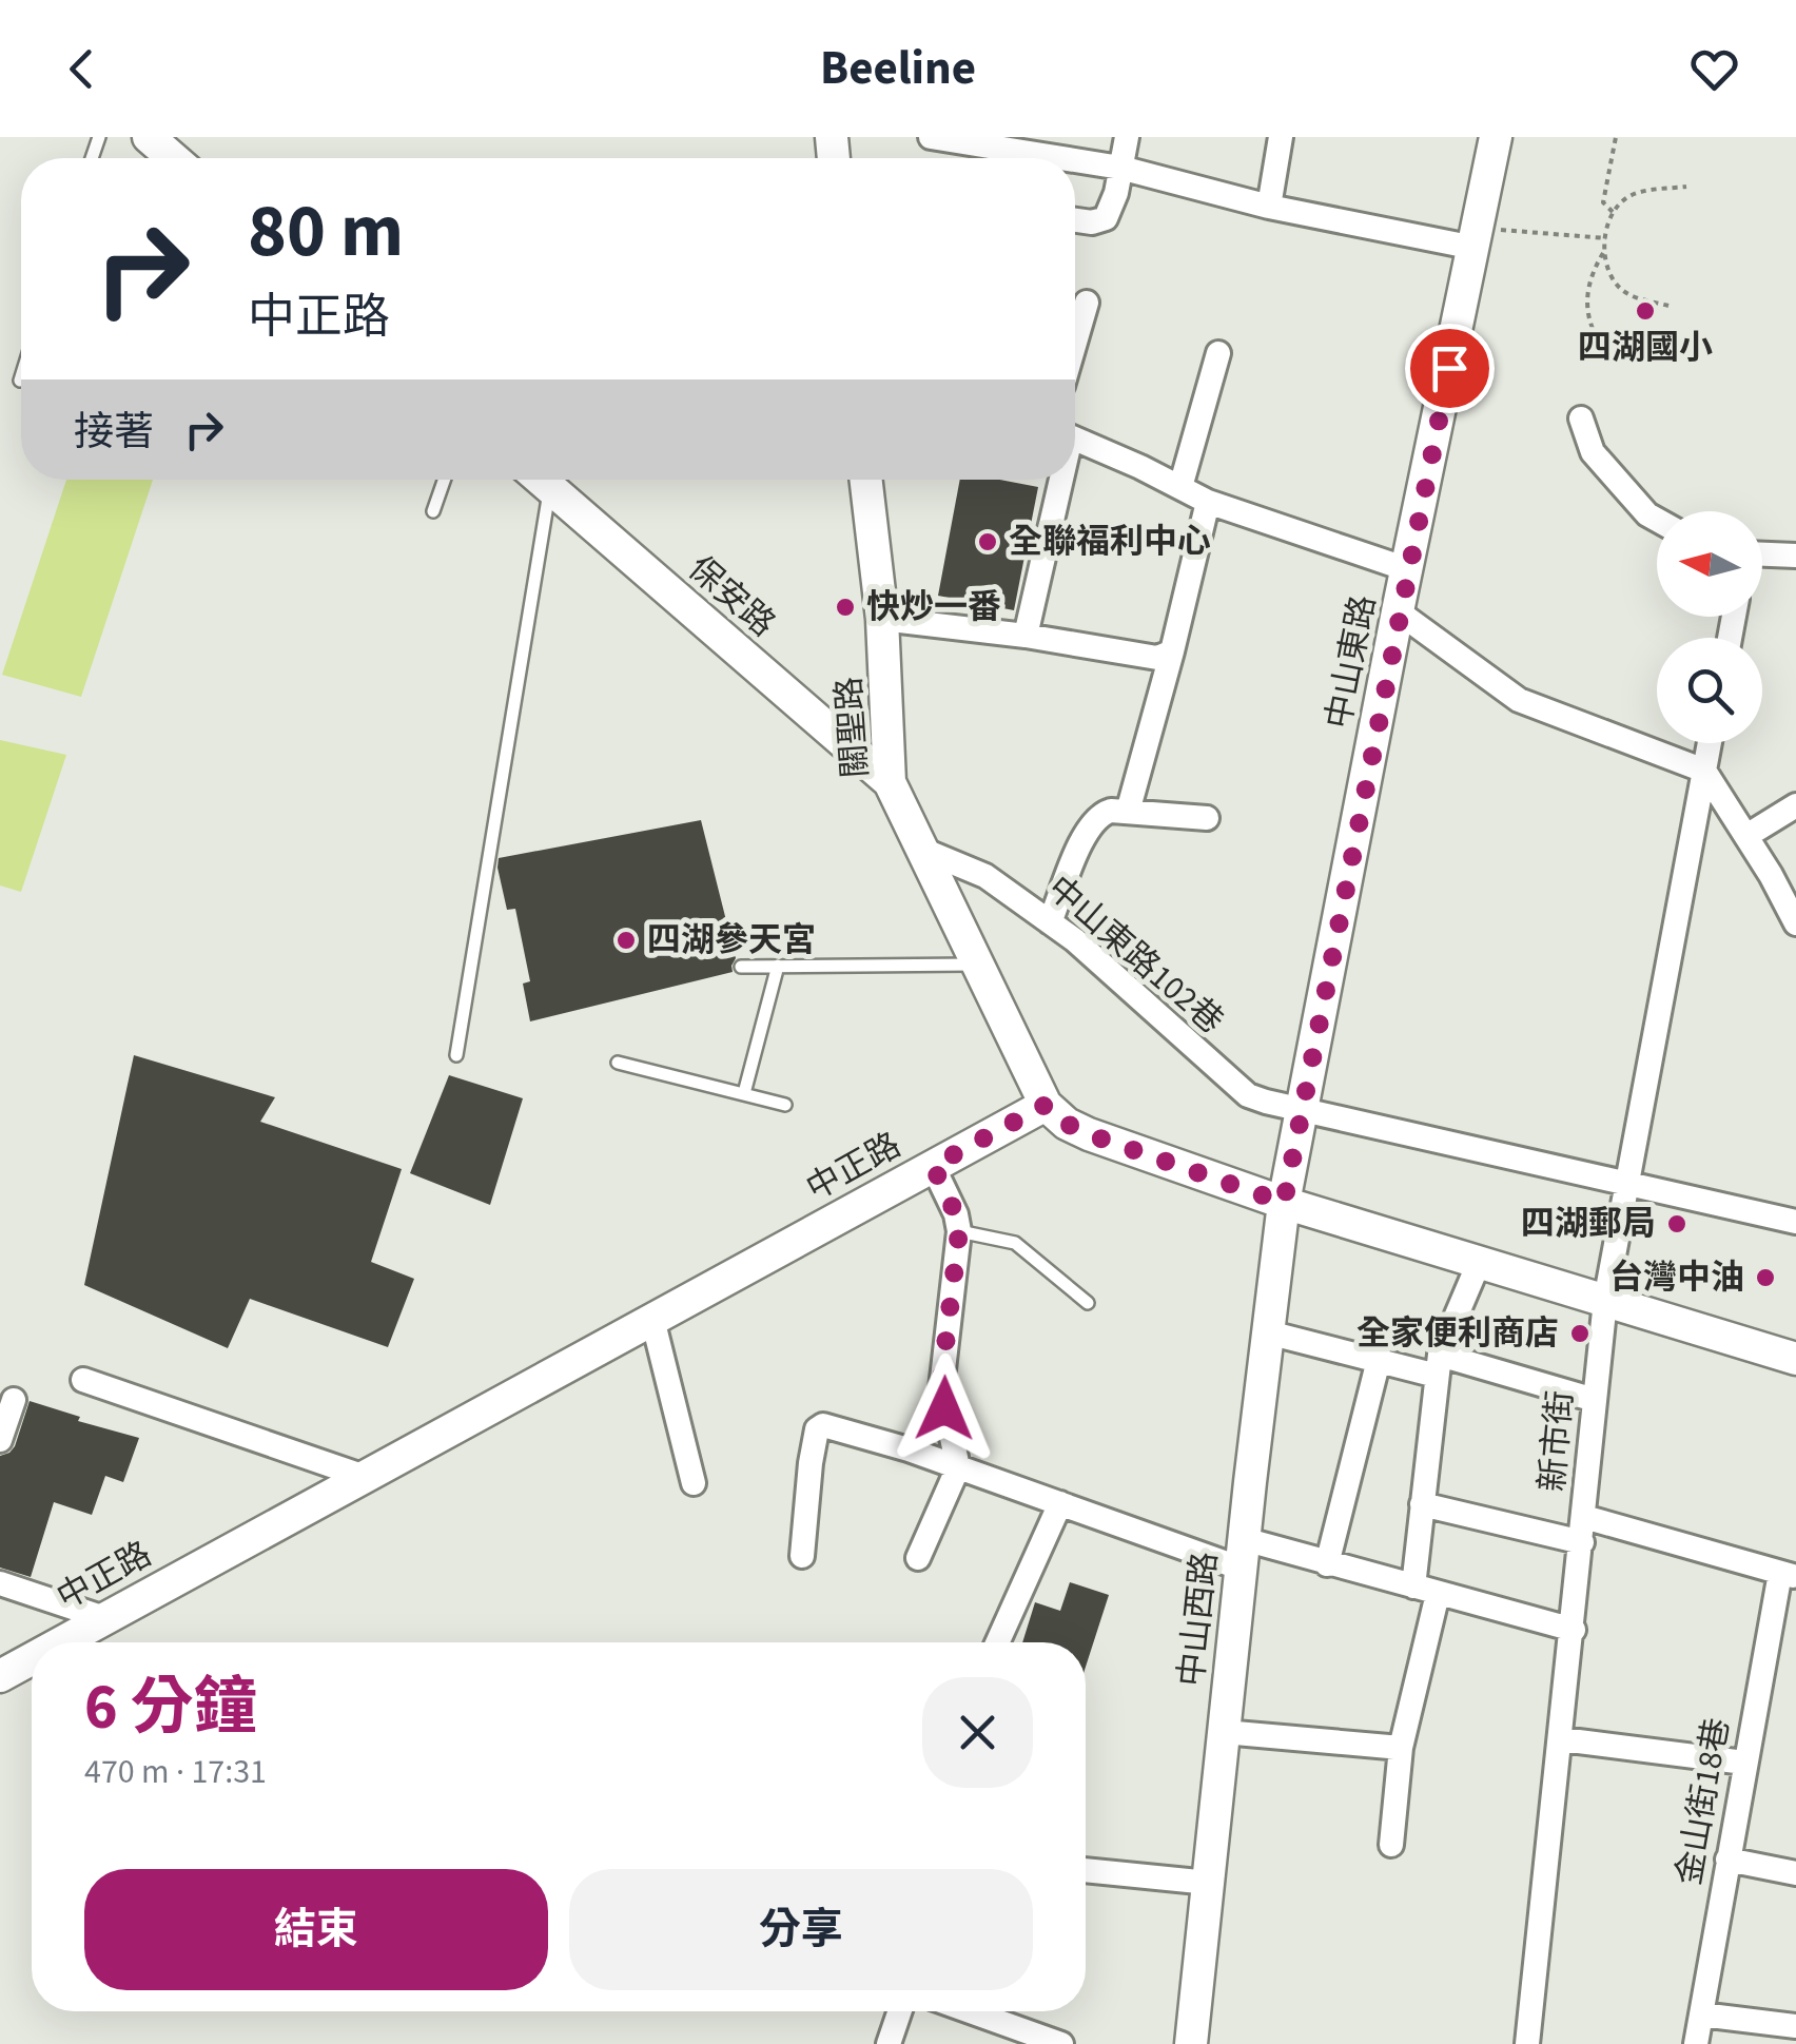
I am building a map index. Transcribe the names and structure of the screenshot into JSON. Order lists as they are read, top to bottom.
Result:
{
  "streets": {
    "main road": [
      "保安路",
      "中山東路",
      "關聖路",
      "中正路",
      "中山西路"
    ],
    "street": ["中山東路102巷", "新市街", "金山街18巷"]
  },
  "crossings": [
    ["保安路", "關聖路"],
    ["中山東路", "中山東路102巷"],
    ["中山東路", "中山西路"],
    ["關聖路", "中山東路102巷"],
    ["關聖路", "中正路"],
    ["中山東路102巷", "新市街"]
  ],
  "places": [
    "四湖國小",
    "全聯福利中心",
    "快炒一番",
    "四湖參天宮",
    "四湖郵局",
    "台灣中油",
    "全家便利商店"
  ],
  "north": "left",
  "page": {
    "header": "Beeline",
    "turn": ["80 m", "中正路"],
    "then": "接著",
    "heading": ["6 分鐘", "470 m · 17:31"],
    "buttons": ["結束", "分享"]
  }
}
